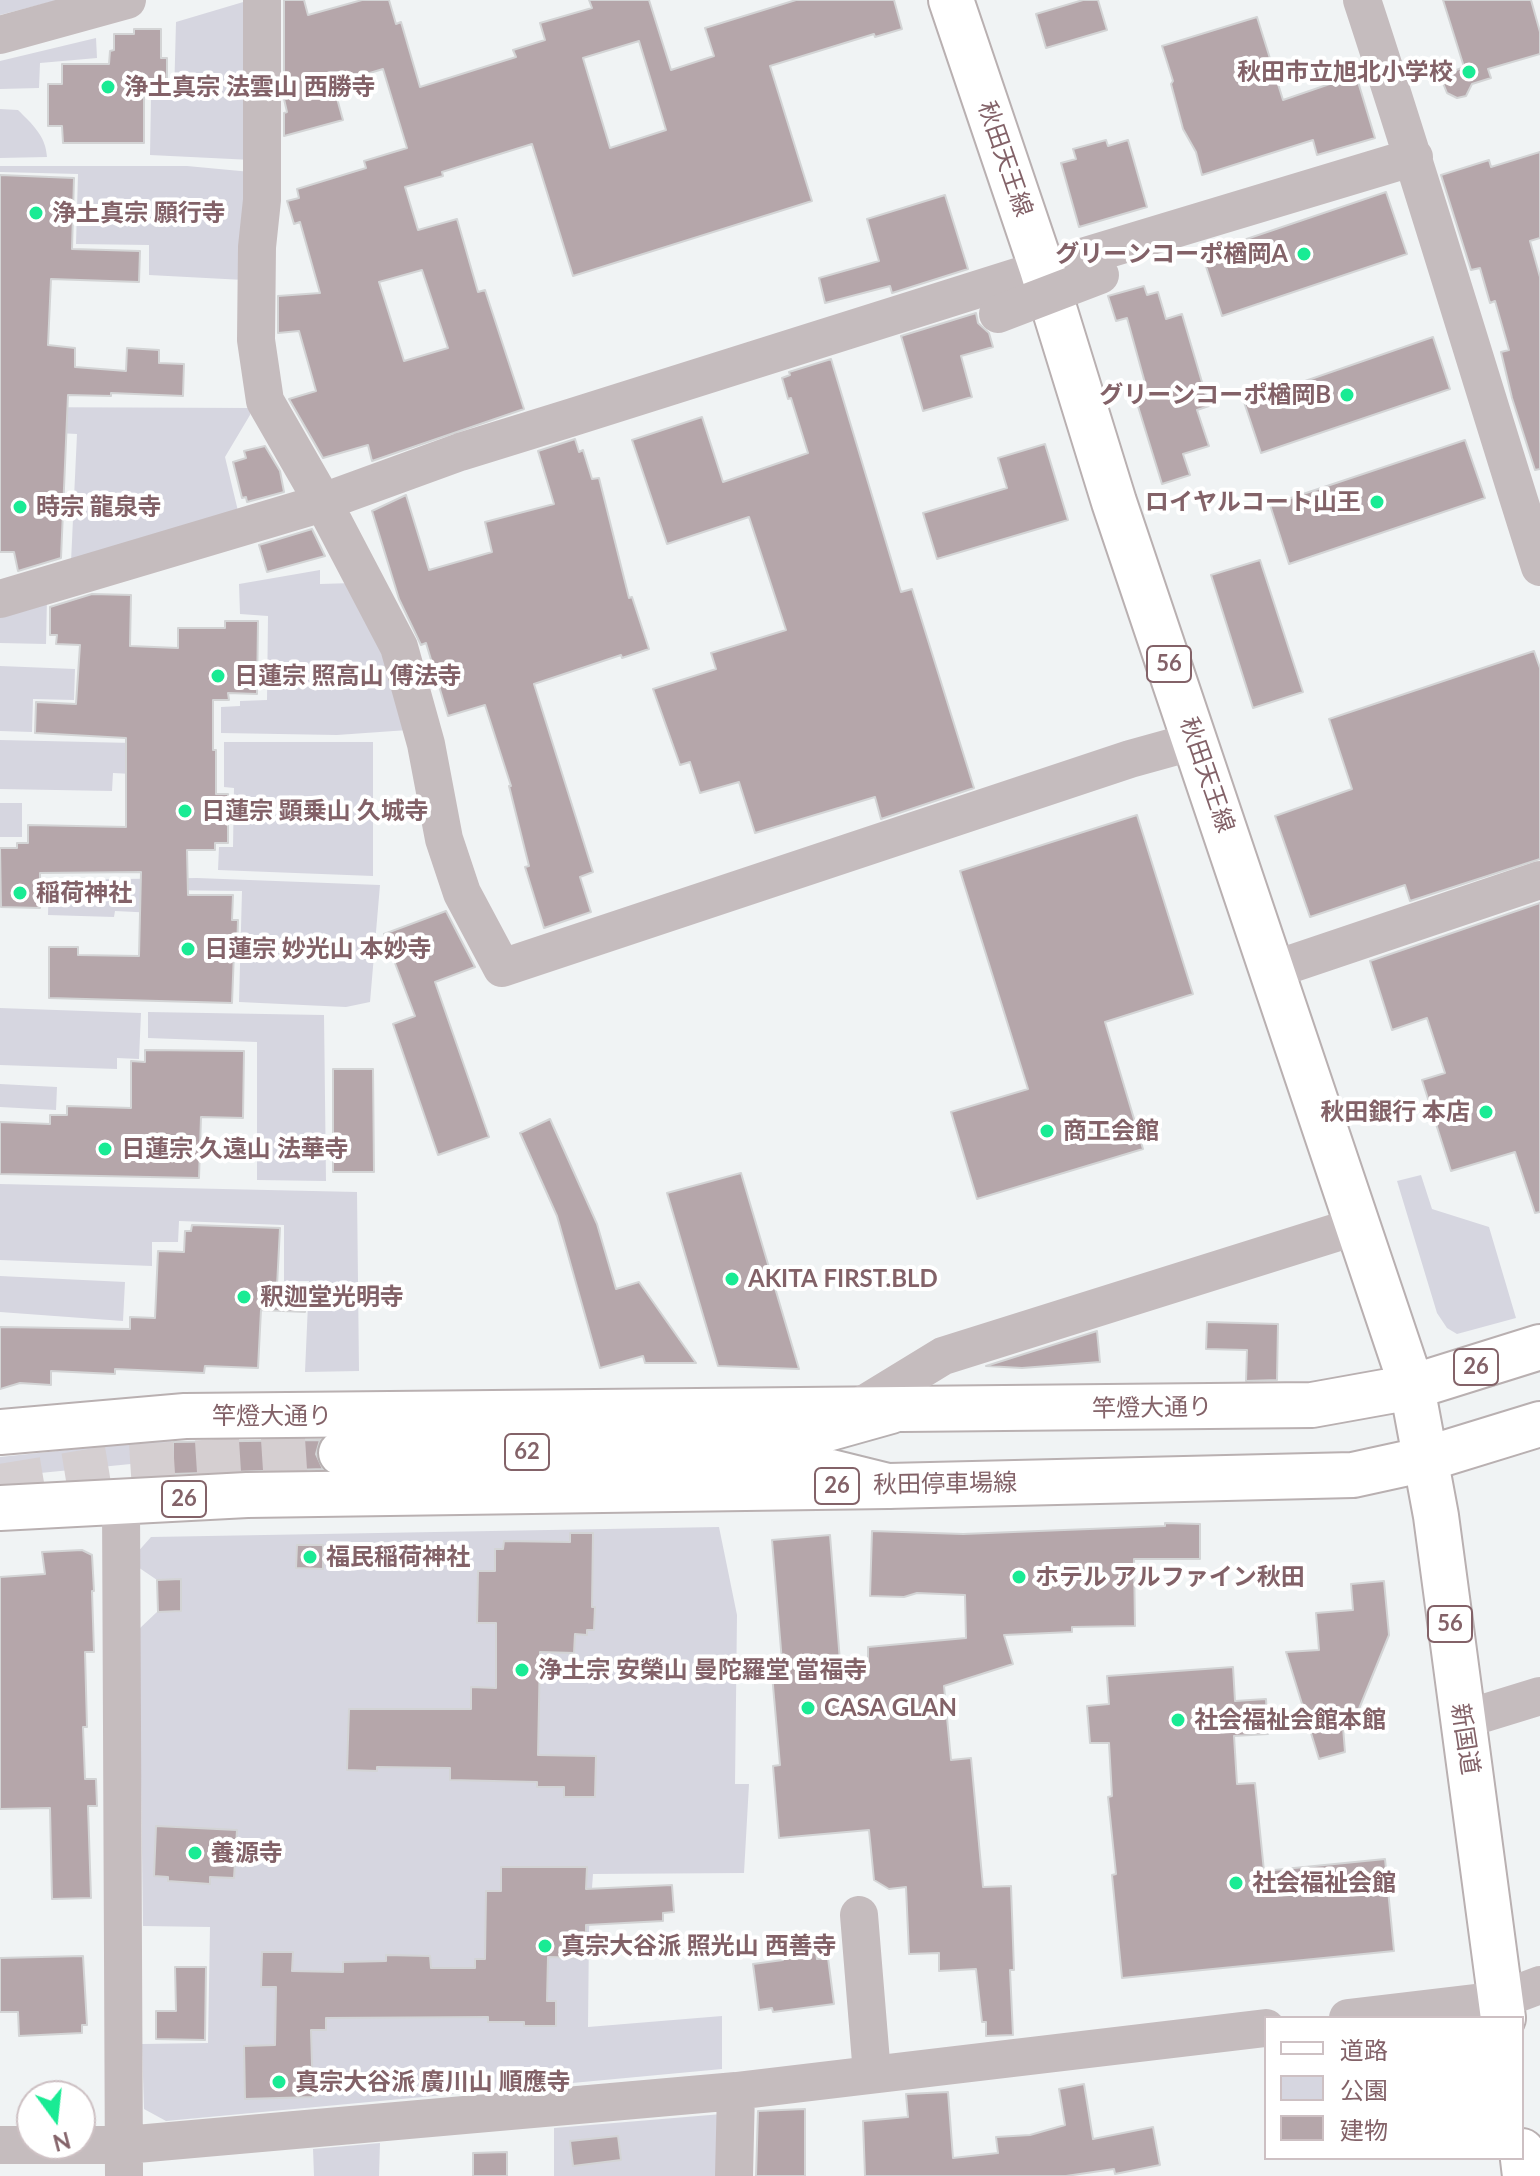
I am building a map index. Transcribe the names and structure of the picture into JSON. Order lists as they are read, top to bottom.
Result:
{
  "streets": {
    "main road": [
      "秋田天王線",
      "56",
      "26",
      "竿燈大通り",
      "62",
      "秋田停車場線",
      "新国道"
    ]
  },
  "crossings": [
    ["秋田天王線", "26"],
    ["秋田天王線", "竿燈大通り"],
    ["秋田天王線", "秋田停車場線"],
    ["秋田天王線", "新国道"],
    ["26", "竿燈大通り"],
    ["26", "秋田停車場線"],
    ["竿燈大通り", "62"],
    ["62", "秋田停車場線"],
    ["秋田停車場線", "新国道"]
  ],
  "places": [
    "秋田市立旭北小学校",
    "浄土真宗 法雲山 西勝寺",
    "浄土真宗 願行寺",
    "グリーンコーポ楢岡A",
    "グリーンコーポ楢岡B",
    "ロイヤルコート山王",
    "時宗 龍泉寺",
    "日蓮宗 照高山 傅法寺",
    "日蓮宗 顕乗山 久城寺",
    "稲荷神社",
    "日蓮宗 妙光山 本妙寺",
    "秋田銀行 本店",
    "商工会館",
    "日蓮宗 久遠山 法華寺",
    "AKITA FIRST.BLD",
    "釈迦堂光明寺",
    "福民稲荷神社",
    "ホテル アルファイン秋田",
    "浄土宗 安榮山 曼陀羅堂 當福寺",
    "CASA GLAN",
    "社会福祉会館本館",
    "養源寺",
    "社会福祉会館",
    "真宗大谷派 照光山 西善寺",
    "真宗大谷派 廣川山 順應寺"
  ],
  "legend": ["道路", "公園", "建物"],
  "north": "bottom"
}
